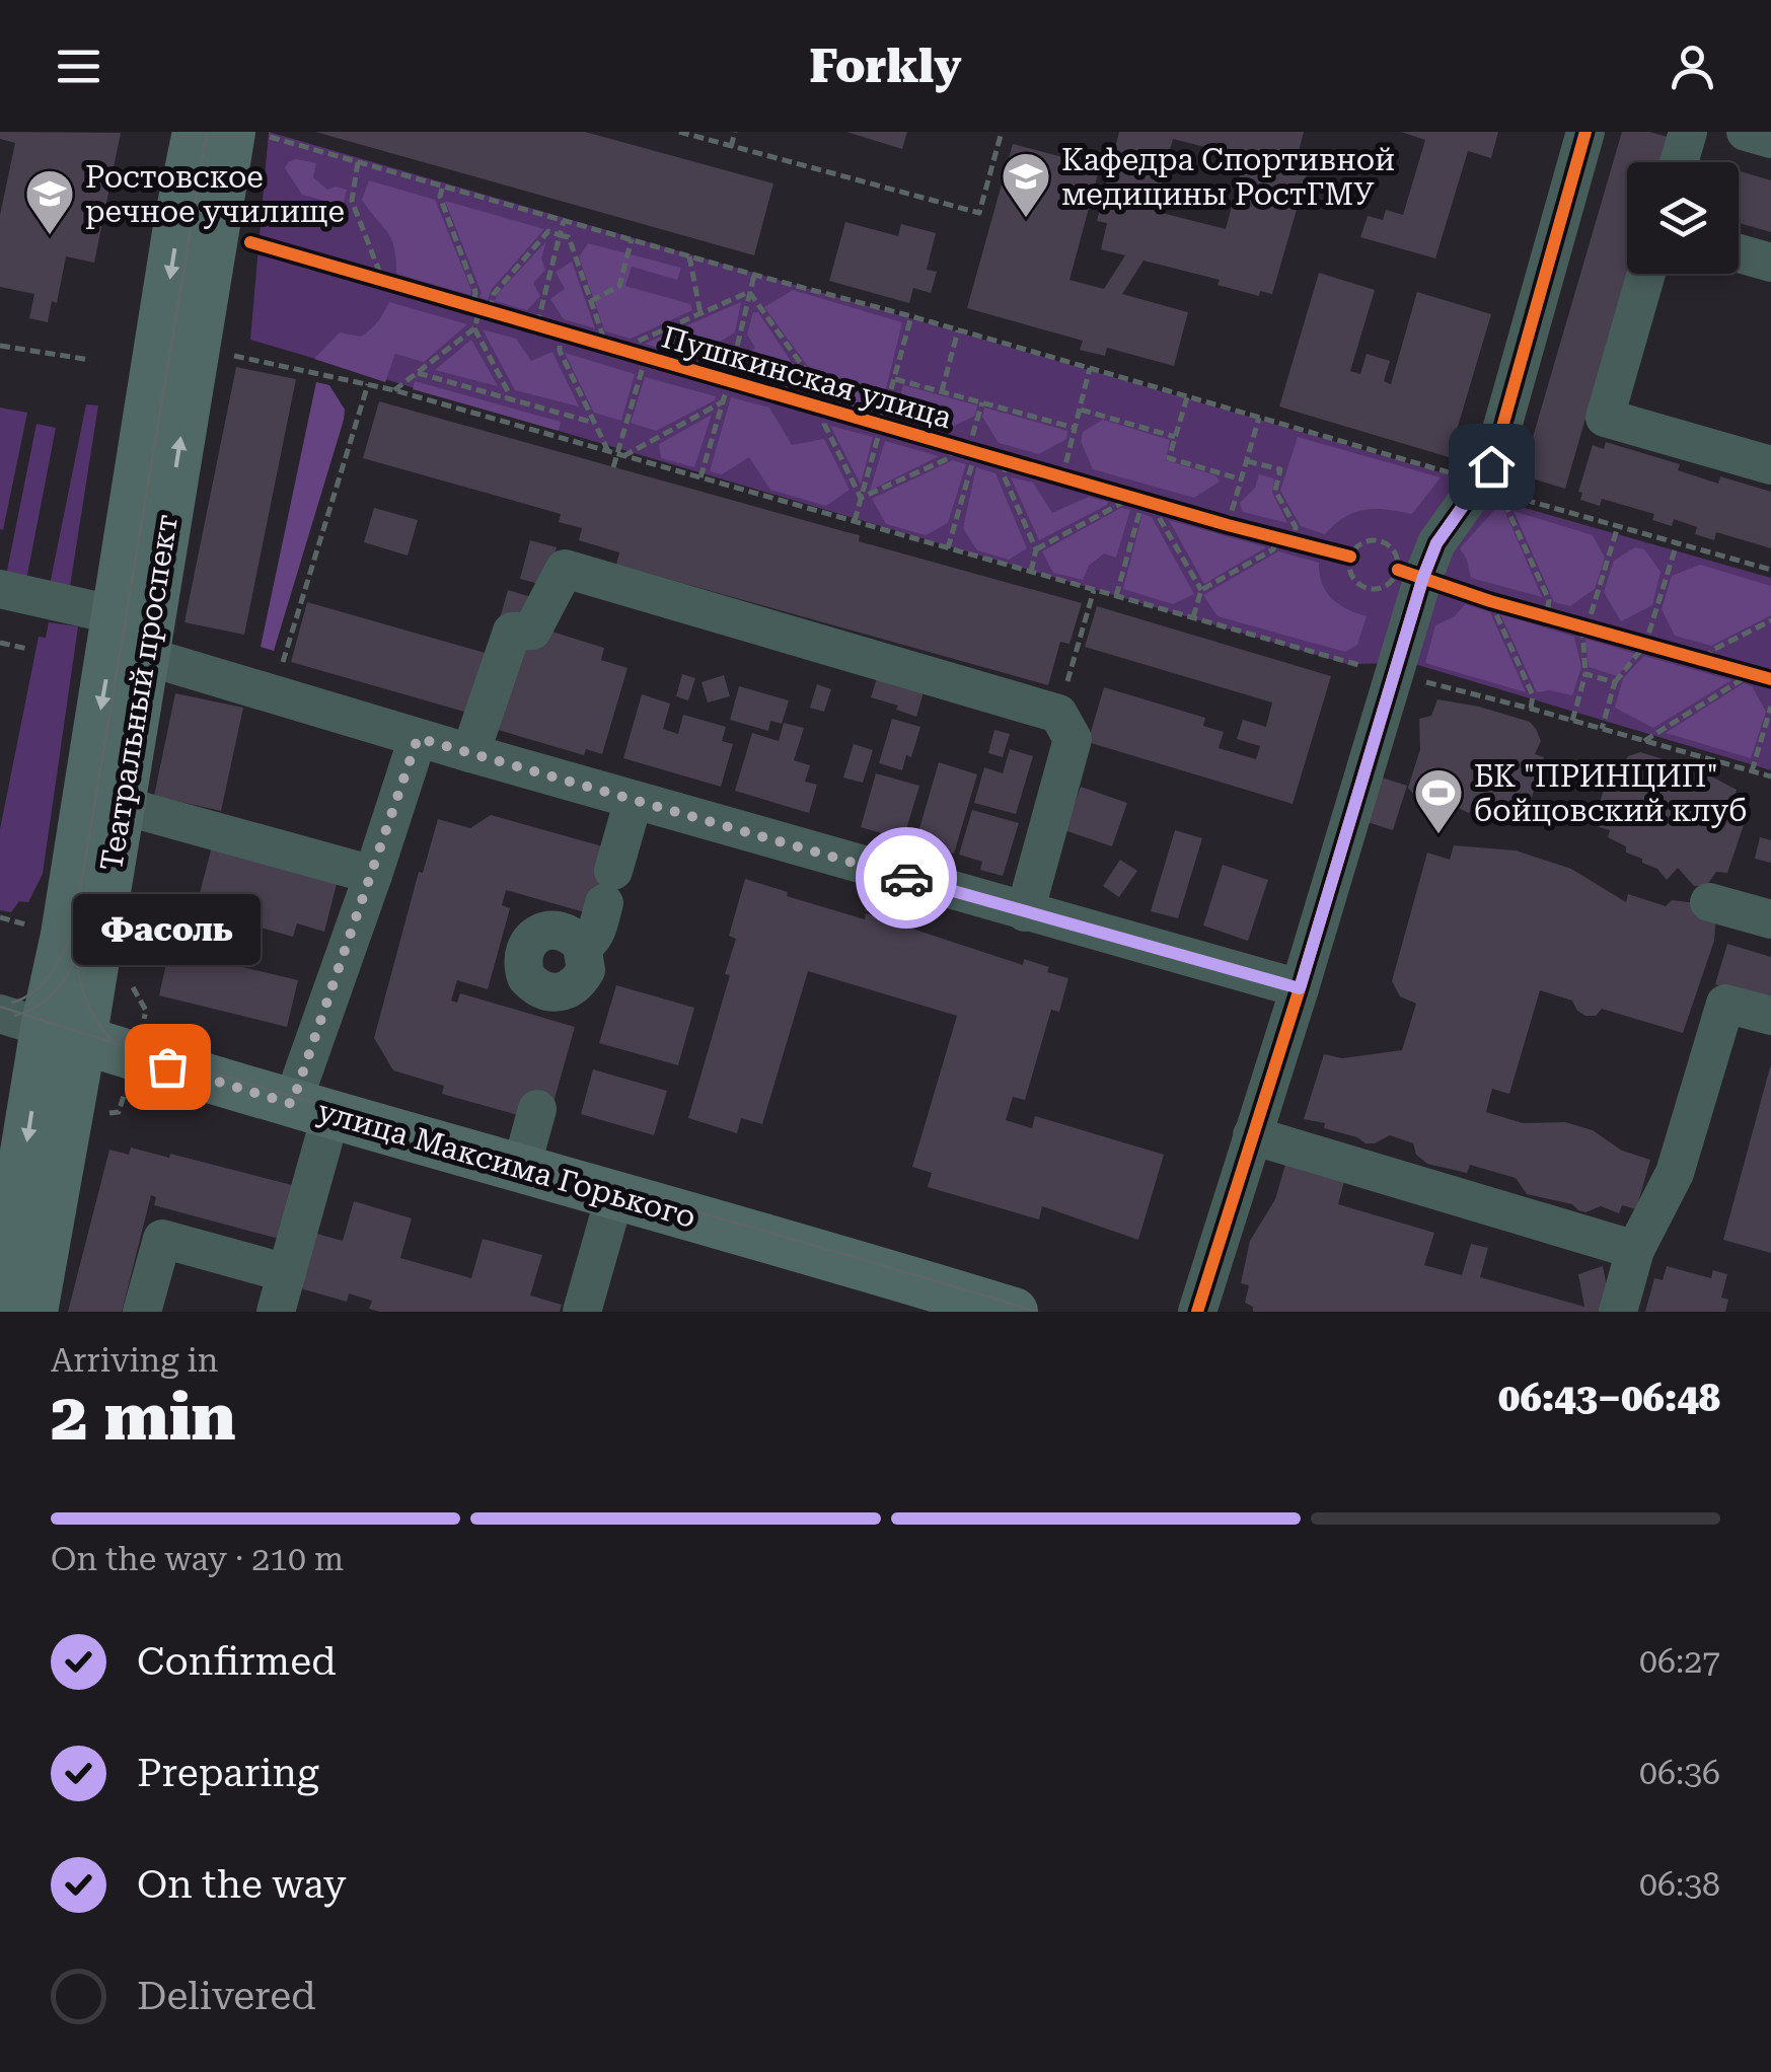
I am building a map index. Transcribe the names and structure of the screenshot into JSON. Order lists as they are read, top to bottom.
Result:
{
  "streets": {
    "main road": ["Театральный проспект", "улица Максима Горького"],
    "cycle path": ["Пушкинская улица"]
  },
  "crossings": [
    ["Театральный проспект", "улица Максима Горького"]
  ],
  "places": {
    "school or university": ["Кафедра Спортивной медицины РостГМУ", "Ростовское речное училище"],
    "sports": ["БК \"ПРИНЦИП\" бойцовский клуб"],
    "other": ["Фасоль"]
  },
  "page": {
    "header": "Forkly",
    "bubble": "Фасоль",
    "heading": ["2 min", "Arriving in", "06:43–06:48"],
    "bar": "On the way · 210 m",
    "list": [
      ["Confirmed", "06:27"],
      ["Preparing", "06:36"],
      ["On the way", "06:38"],
      "Delivered"
    ]
  }
}
